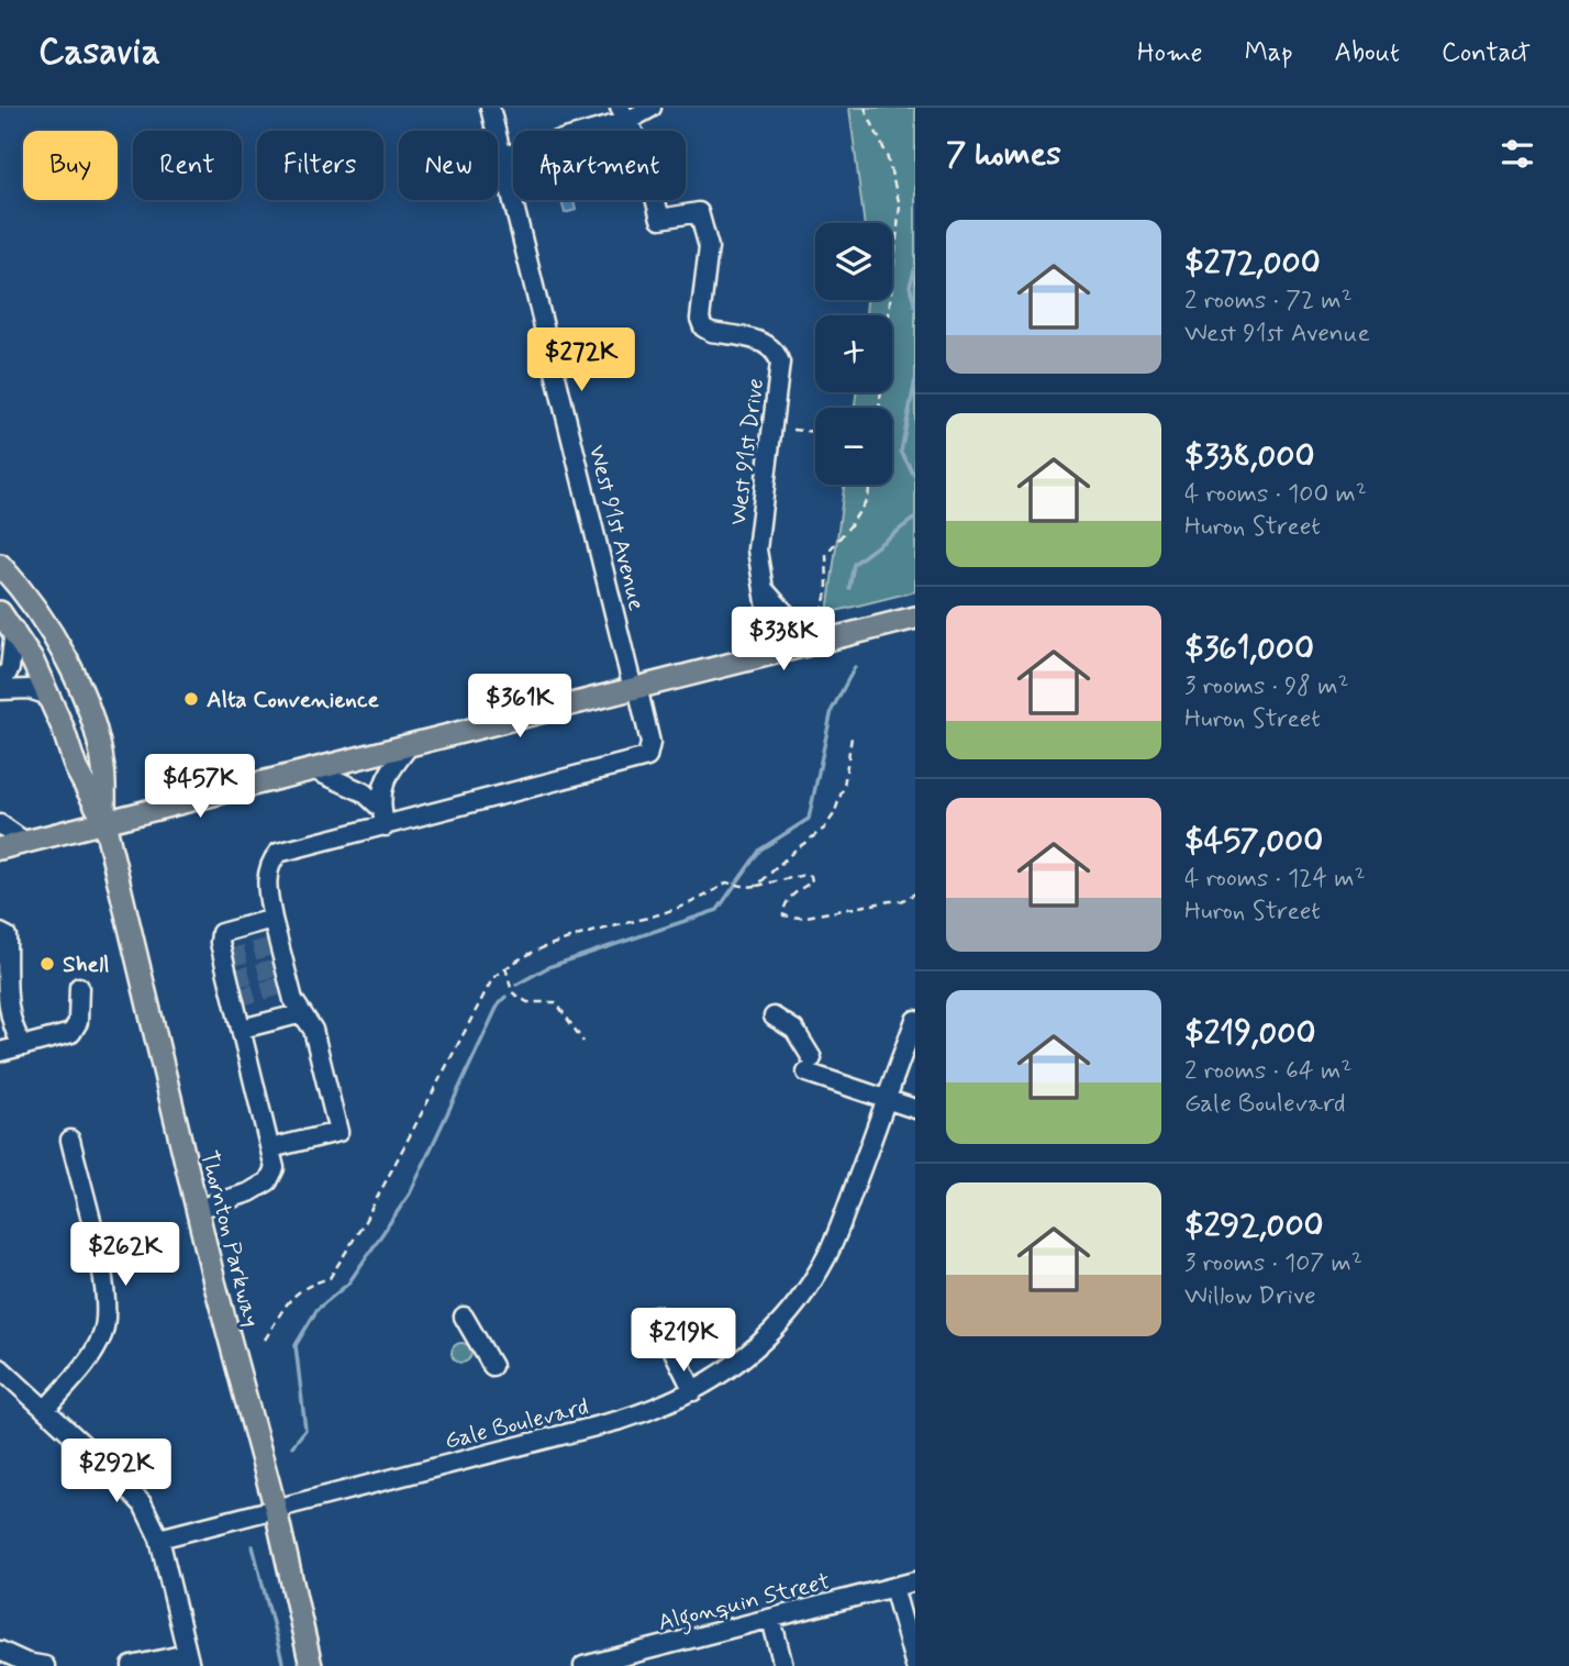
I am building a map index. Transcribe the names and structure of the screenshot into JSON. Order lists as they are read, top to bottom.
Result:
{
  "streets": {
    "main road": ["Thornton Parkway"],
    "street": [
      "West 91st Drive",
      "West 91st Avenue",
      "Gale Boulevard",
      "Algonquin Street"
    ]
  },
  "crossings": [
    ["Thornton Parkway", "Gale Boulevard"]
  ],
  "places": ["Alta Convenience", "Shell"],
  "page": {
    "header": "Casavia",
    "nav": [
      "Home",
      "Map",
      "About",
      "Contact"
    ],
    "heading": "7 homes",
    "chip": [
      "Buy",
      "Rent",
      "Filters",
      "New",
      "Apartment"
    ],
    "list": [
      {
        "name": "$272,000",
        "note": "2 rooms · 72 m² · West 91st Avenue"
      },
      {
        "name": "$338,000",
        "note": "4 rooms · 100 m² · Huron Street"
      },
      {
        "name": "$361,000",
        "note": "3 rooms · 98 m² · Huron Street"
      },
      {
        "name": "$457,000",
        "note": "4 rooms · 124 m² · Huron Street"
      },
      {
        "name": "$219,000",
        "note": "2 rooms · 64 m² · Gale Boulevard"
      },
      {
        "name": "$292,000",
        "note": "3 rooms · 107 m² · Willow Drive"
      }
    ],
    "map_buttons": ["+", "−"],
    "price": [
      "$272K",
      "$338K",
      "$361K",
      "$457K",
      "$262K",
      "$219K",
      "$292K"
    ]
  }
}
